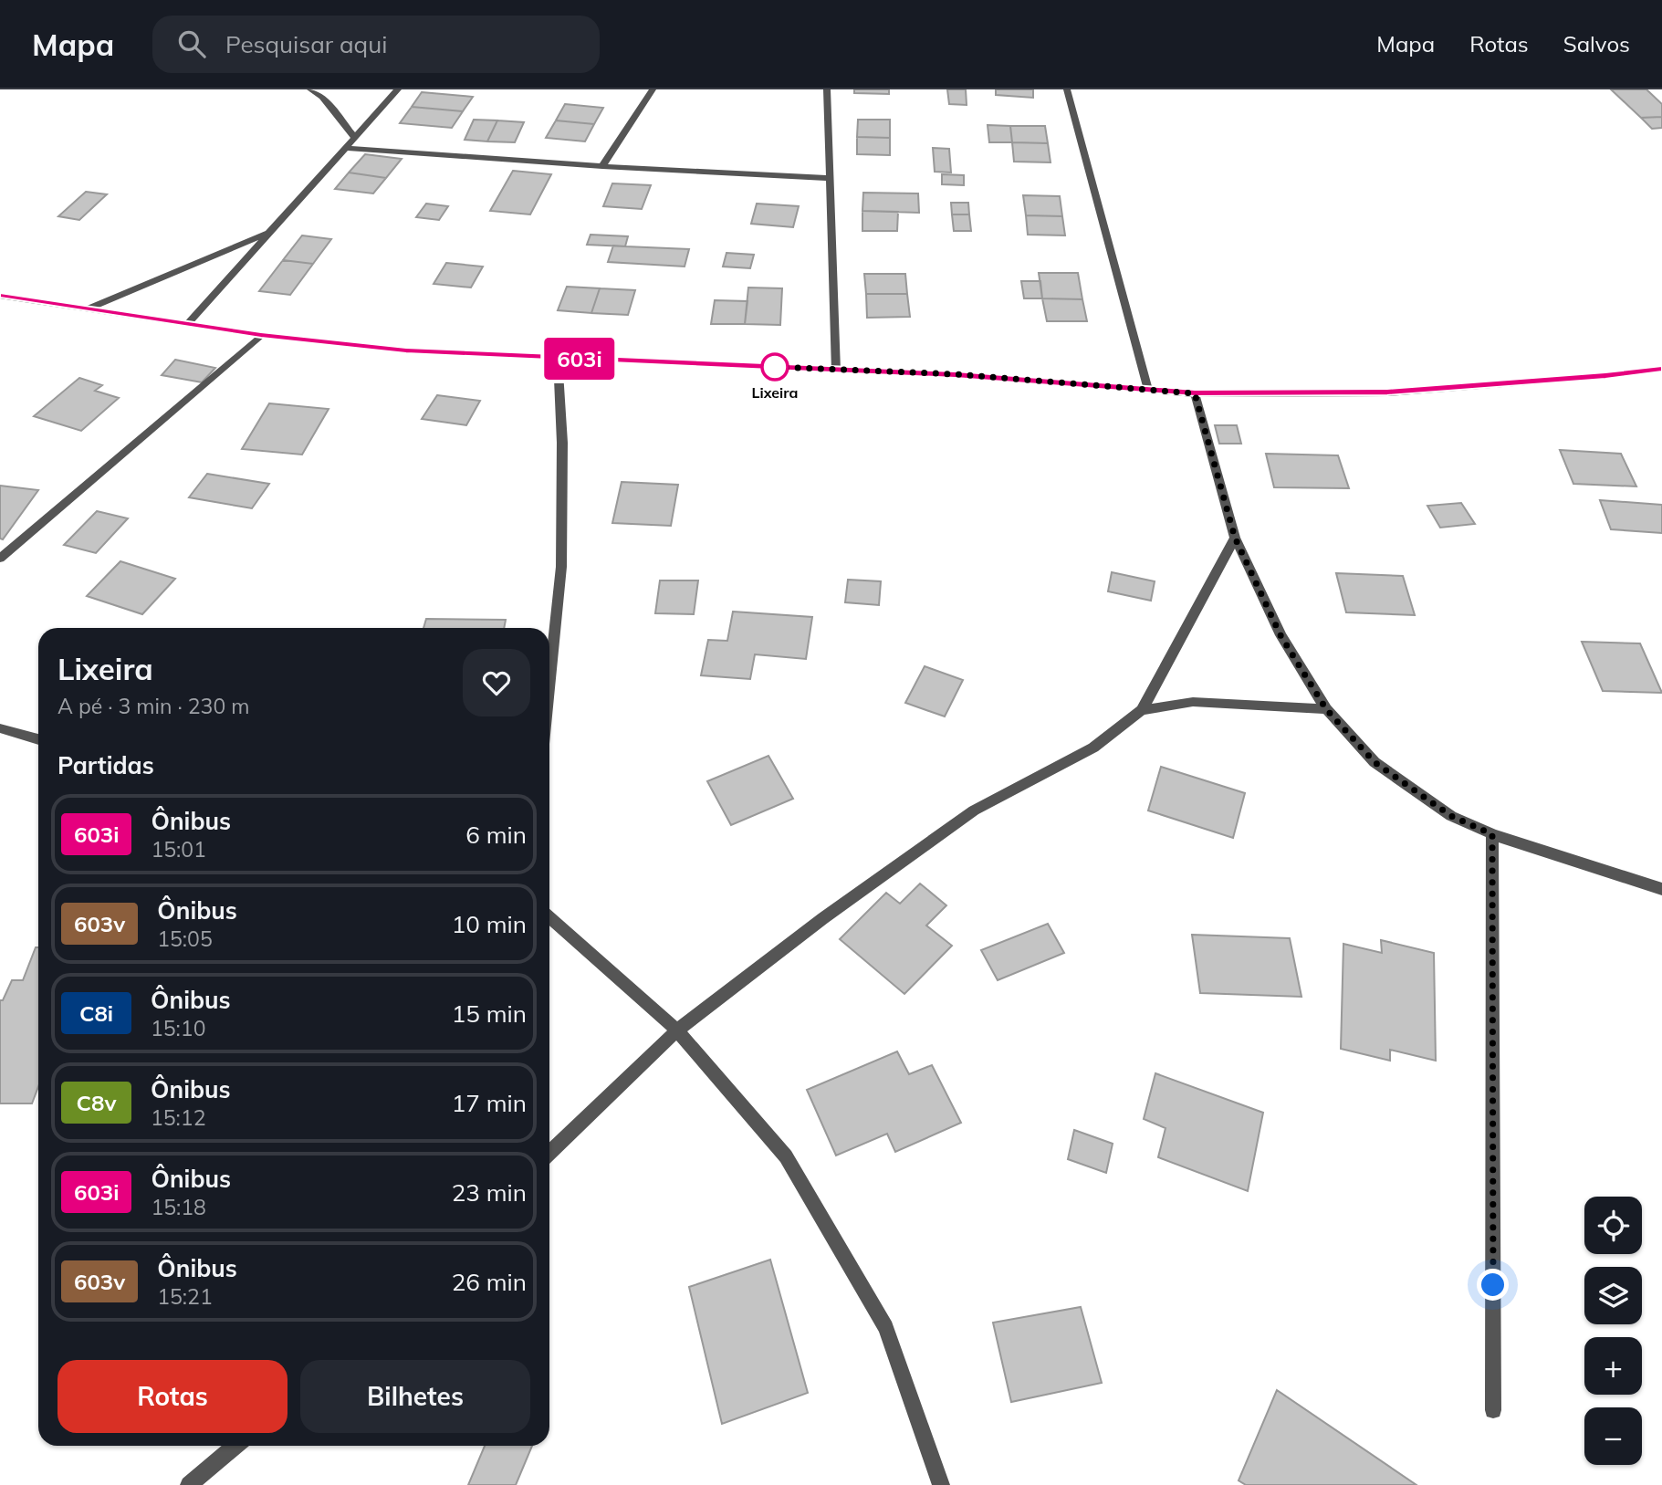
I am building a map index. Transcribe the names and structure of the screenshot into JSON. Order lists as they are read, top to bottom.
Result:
{
  "places": ["Lixeira"],
  "lines": ["bus line 603i"],
  "page": {
    "header": "Mapa",
    "search": "Pesquisar aqui",
    "nav": ["Mapa", "Rotas", "Salvos"],
    "on_map": "603i",
    "heading": [
      ["Lixeira", "A pé · 3 min · 230 m"],
      "Partidas"
    ],
    "list": [
      {
        "mark": "603i",
        "name": "Ônibus",
        "note": "15:01",
        "value": "6 min"
      },
      {
        "mark": "603v",
        "name": "Ônibus",
        "note": "15:05",
        "value": "10 min"
      },
      {
        "mark": "C8i",
        "name": "Ônibus",
        "note": "15:10",
        "value": "15 min"
      },
      {
        "mark": "C8v",
        "name": "Ônibus",
        "note": "15:12",
        "value": "17 min"
      },
      {
        "mark": "603i",
        "name": "Ônibus",
        "note": "15:18",
        "value": "23 min"
      },
      {
        "mark": "603v",
        "name": "Ônibus",
        "note": "15:21",
        "value": "26 min"
      }
    ],
    "map_buttons": ["+", "−"],
    "buttons": ["Rotas", "Bilhetes"]
  }
}
